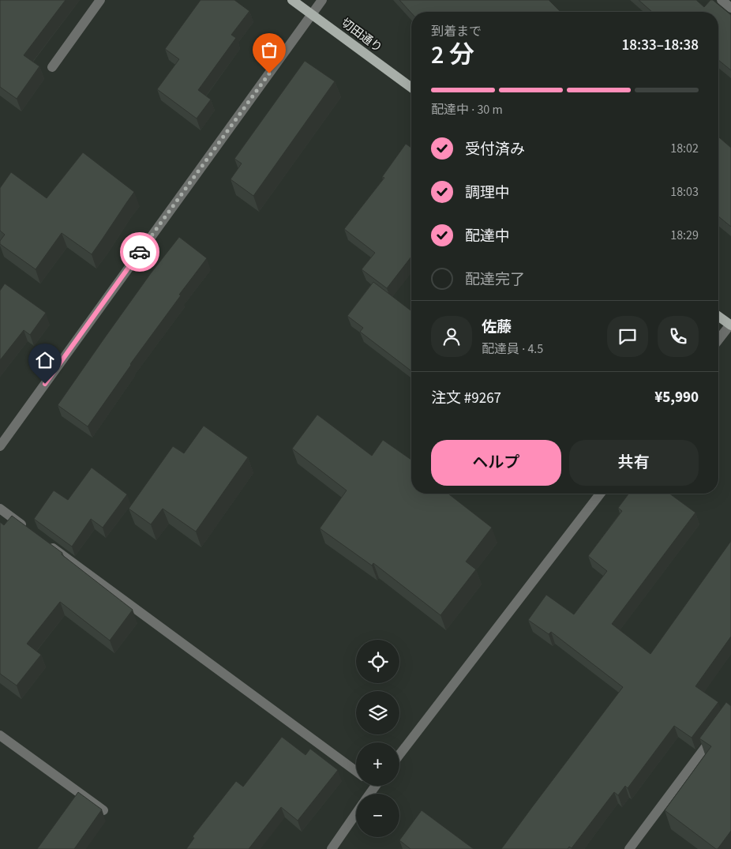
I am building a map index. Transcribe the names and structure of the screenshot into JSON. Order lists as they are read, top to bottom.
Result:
{
  "streets": {
    "main road": ["切田通り"]
  },
  "page": {
    "heading": ["2 分", "到着まで", "18:33–18:38"],
    "panel": [
      "佐藤",
      "配達員 · 4.5",
      "注文 #9267",
      "¥5,990"
    ],
    "bar": "配達中 · 30 m",
    "list": [
      ["受付済み", "18:02"],
      ["調理中", "18:03"],
      ["配達中", "18:29"],
      "配達完了"
    ],
    "buttons": ["ヘルプ", "共有"],
    "map_buttons": ["+", "−"]
  }
}
